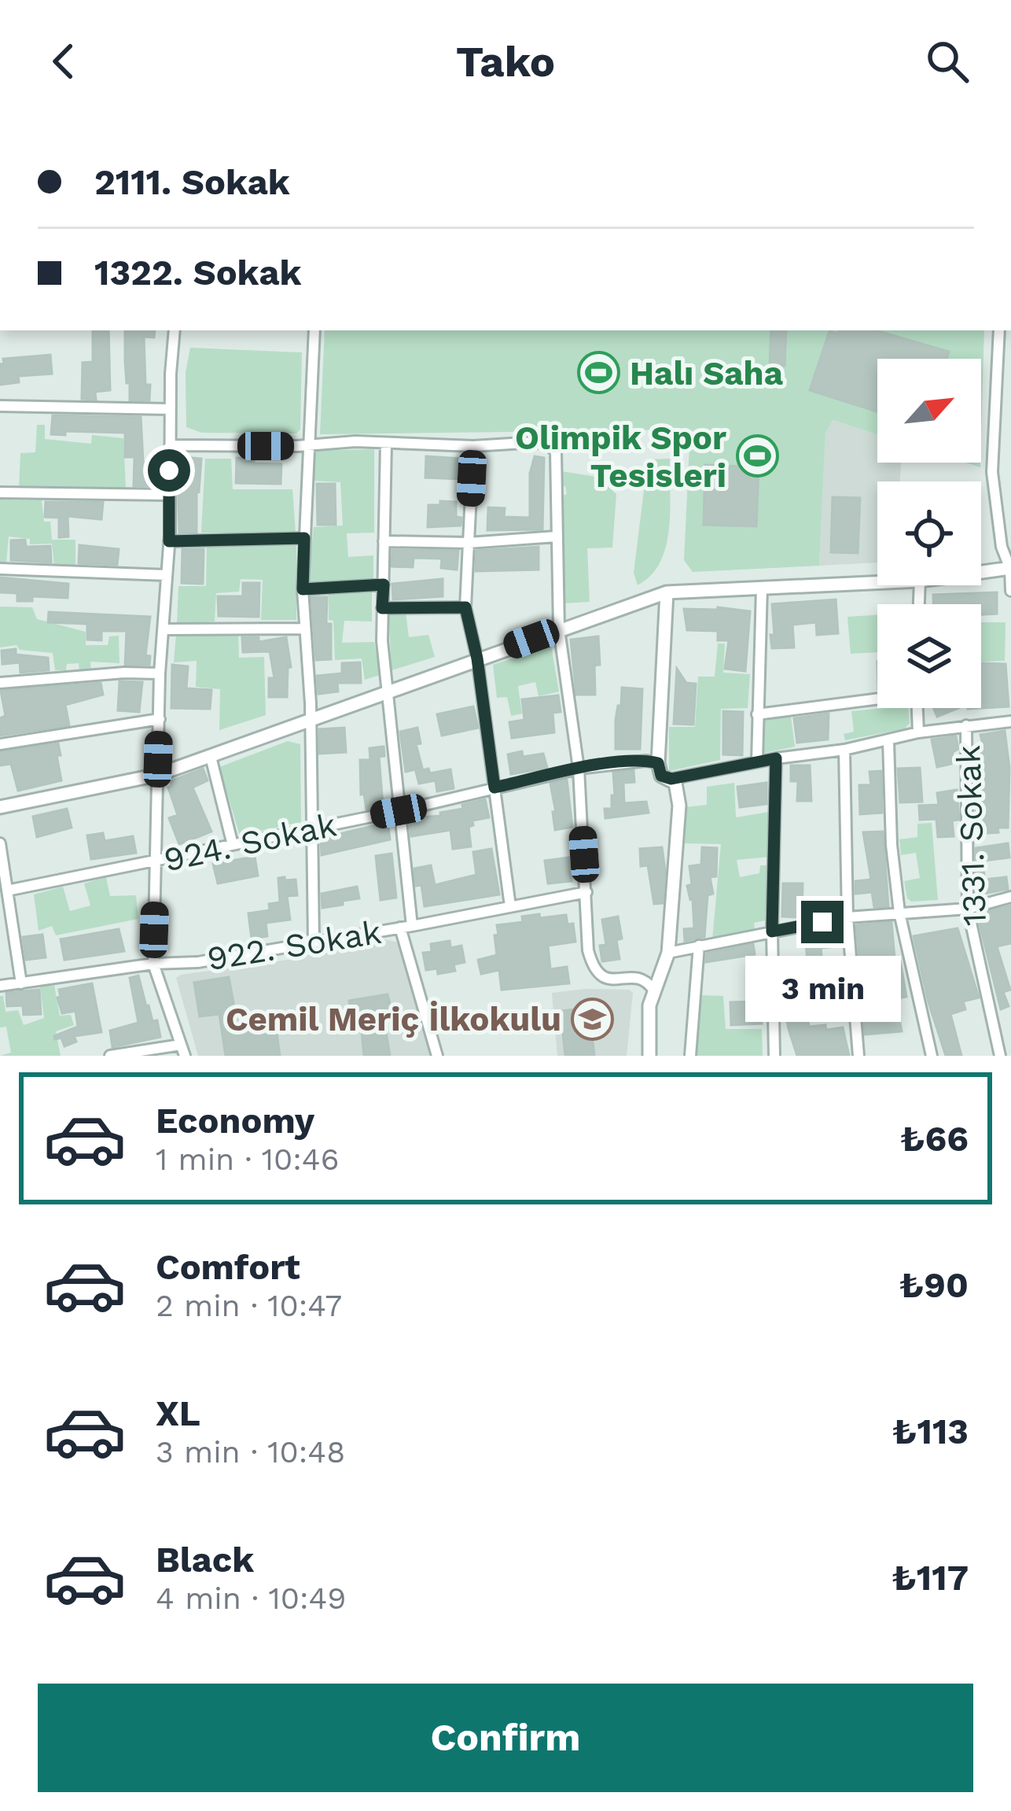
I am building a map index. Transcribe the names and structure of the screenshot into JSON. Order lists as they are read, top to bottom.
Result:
{
  "streets": {
    "street": ["1331. Sokak", "924. Sokak", "922. Sokak"]
  },
  "places": {
    "sports": ["Halı Saha", "Olimpik Spor Tesisleri"],
    "school or university": ["Cemil Meriç İlkokulu"]
  },
  "north": "top right",
  "page": {
    "header": "Tako",
    "banner": ["2111. Sokak", "1322. Sokak"],
    "bubble": "3 min",
    "list": [
      {
        "name": "Economy",
        "note": "1 min · 10:46",
        "value": "₺66"
      },
      {
        "name": "Comfort",
        "note": "2 min · 10:47",
        "value": "₺90"
      },
      {
        "name": "XL",
        "note": "3 min · 10:48",
        "value": "₺113"
      },
      {
        "name": "Black",
        "note": "4 min · 10:49",
        "value": "₺117"
      }
    ],
    "buttons": "Confirm"
  }
}
